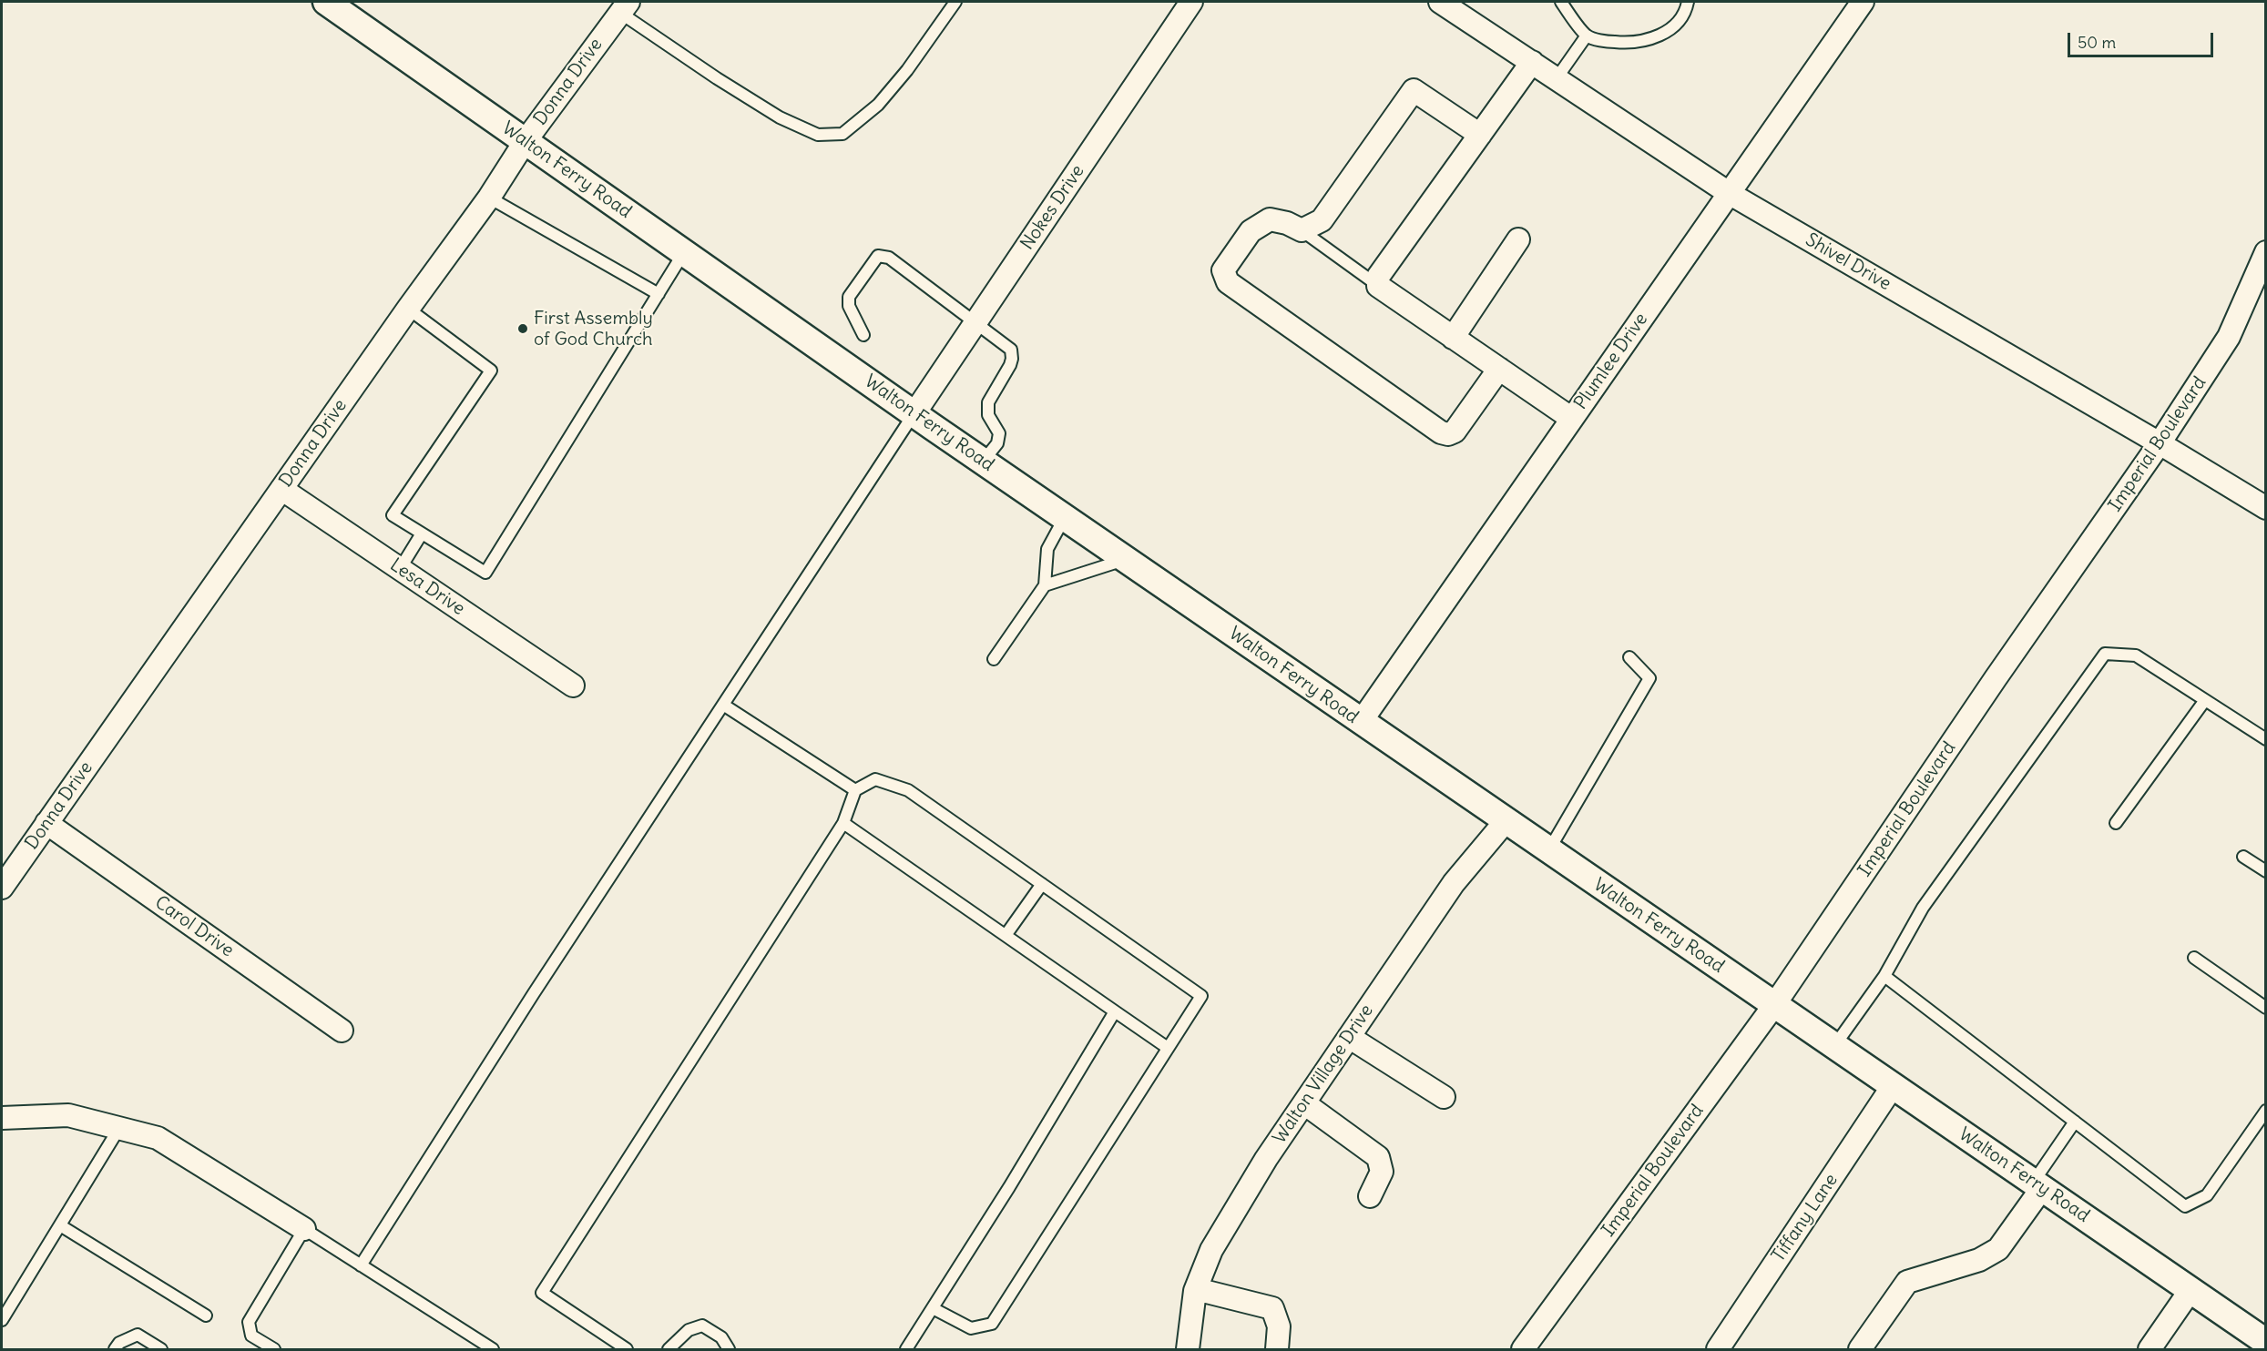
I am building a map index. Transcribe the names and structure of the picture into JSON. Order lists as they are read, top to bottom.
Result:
{
  "streets": {
    "street": [
      "Donna Drive",
      "Walton Ferry Road",
      "Nokes Drive",
      "Shivel Drive",
      "Plumlee Drive",
      "Imperial Boulevard",
      "Lesa Drive",
      "Carol Drive",
      "Walton Village Drive",
      "Tiffany Lane"
    ]
  },
  "crossings": [
    ["Donna Drive", "Walton Ferry Road"],
    ["Donna Drive", "Lesa Drive"],
    ["Donna Drive", "Carol Drive"],
    ["Walton Ferry Road", "Nokes Drive"],
    ["Walton Ferry Road", "Plumlee Drive"],
    ["Walton Ferry Road", "Imperial Boulevard"],
    ["Walton Ferry Road", "Walton Village Drive"],
    ["Walton Ferry Road", "Tiffany Lane"],
    ["Shivel Drive", "Plumlee Drive"],
    ["Shivel Drive", "Imperial Boulevard"]
  ],
  "places": ["First Assembly of God Church"],
  "scale_bar": "50 m"
}
